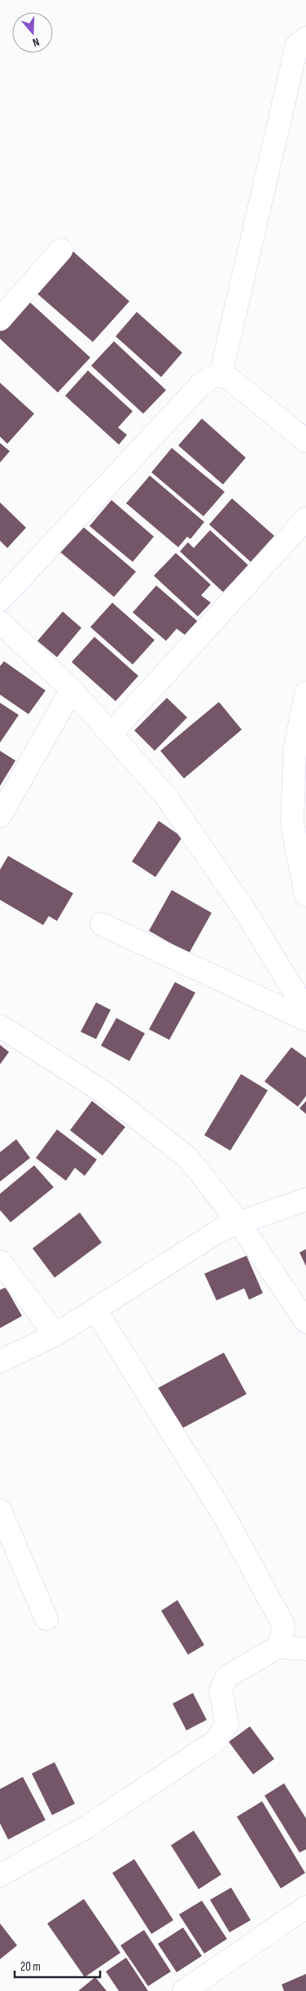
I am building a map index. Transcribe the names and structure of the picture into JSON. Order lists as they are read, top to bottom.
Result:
{
  "scale_bar": "20 m",
  "north": "bottom"
}
